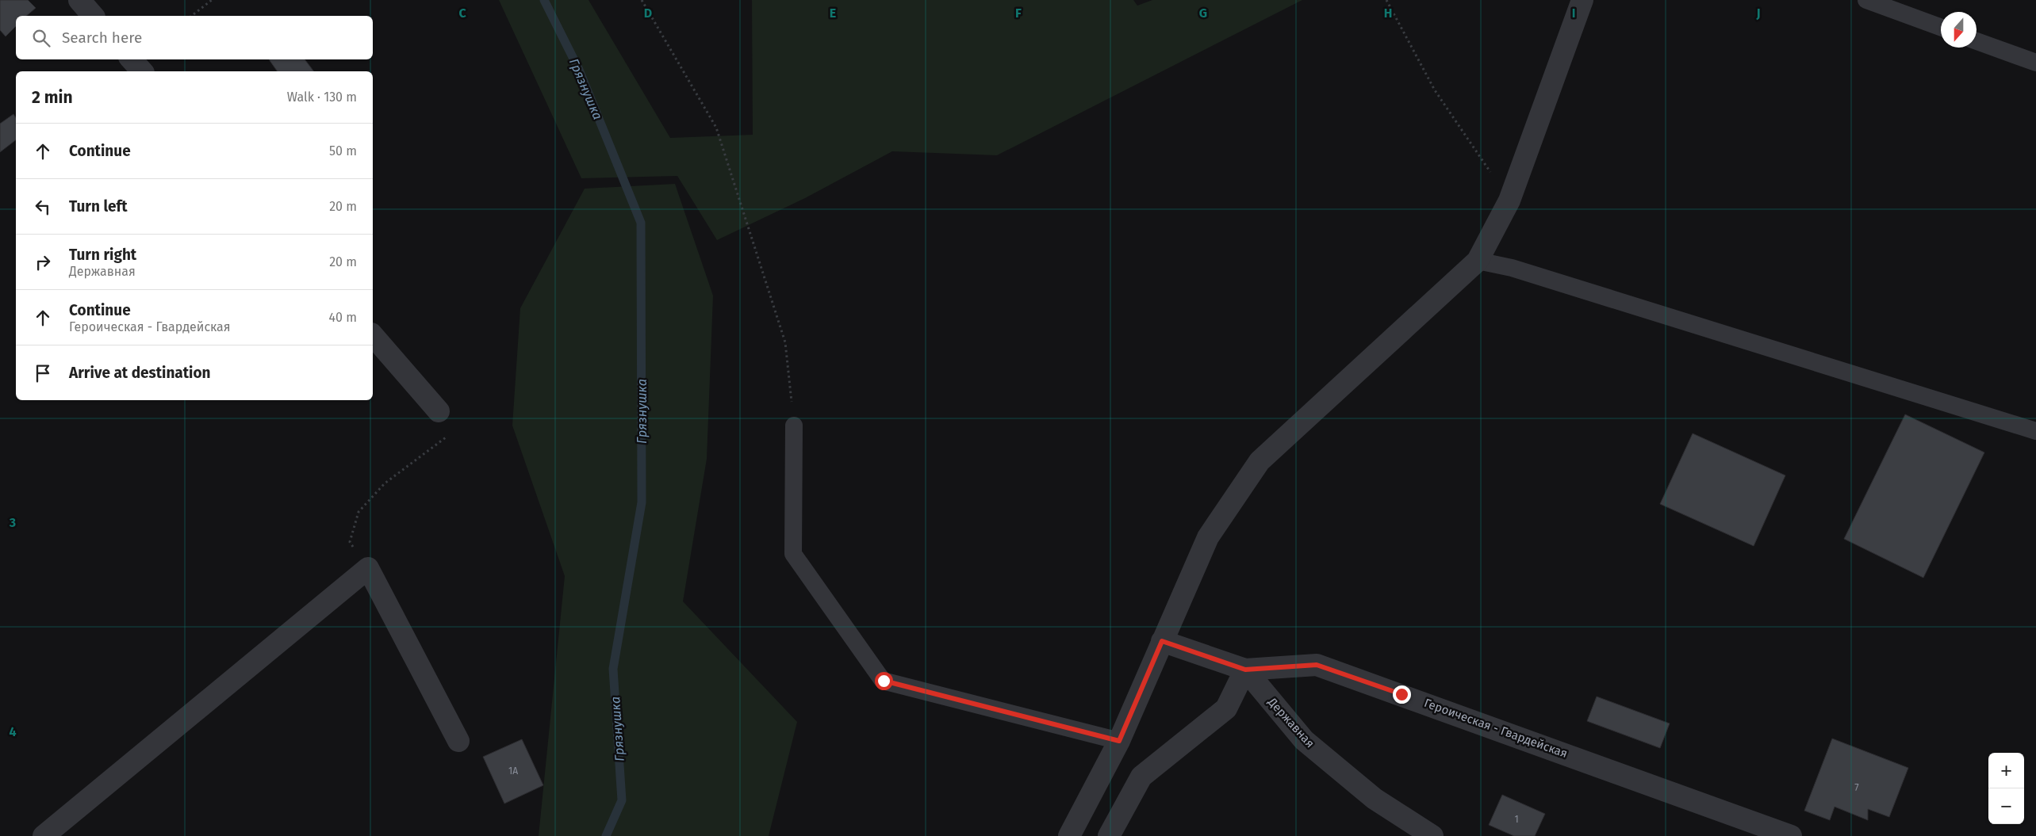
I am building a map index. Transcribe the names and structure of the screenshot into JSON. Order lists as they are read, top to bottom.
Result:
{
  "streets": {
    "street": ["Державная", "Героическая - Гвардейская"]
  },
  "crossings": [
    ["Державная", "Героическая - Гвардейская"]
  ],
  "water": ["Грязнушка"],
  "house_numbers": ["1А", "7", "1"],
  "north": "bottom",
  "page": {
    "search": "Search here",
    "heading": ["2 min", "Walk · 130 m"],
    "list": [
      ["Continue", "50 m"],
      ["Turn left", "20 m"],
      ["Turn right", "Державная", "20 m"],
      ["Continue", "Героическая - Гвардейская", "40 m"],
      "Arrive at destination"
    ],
    "map_buttons": ["+", "−"]
  },
  "grid": {
    "columns": [
      "C",
      "D",
      "E",
      "F",
      "G",
      "H",
      "I",
      "J"
    ],
    "rows": ["3", "4"]
  }
}
